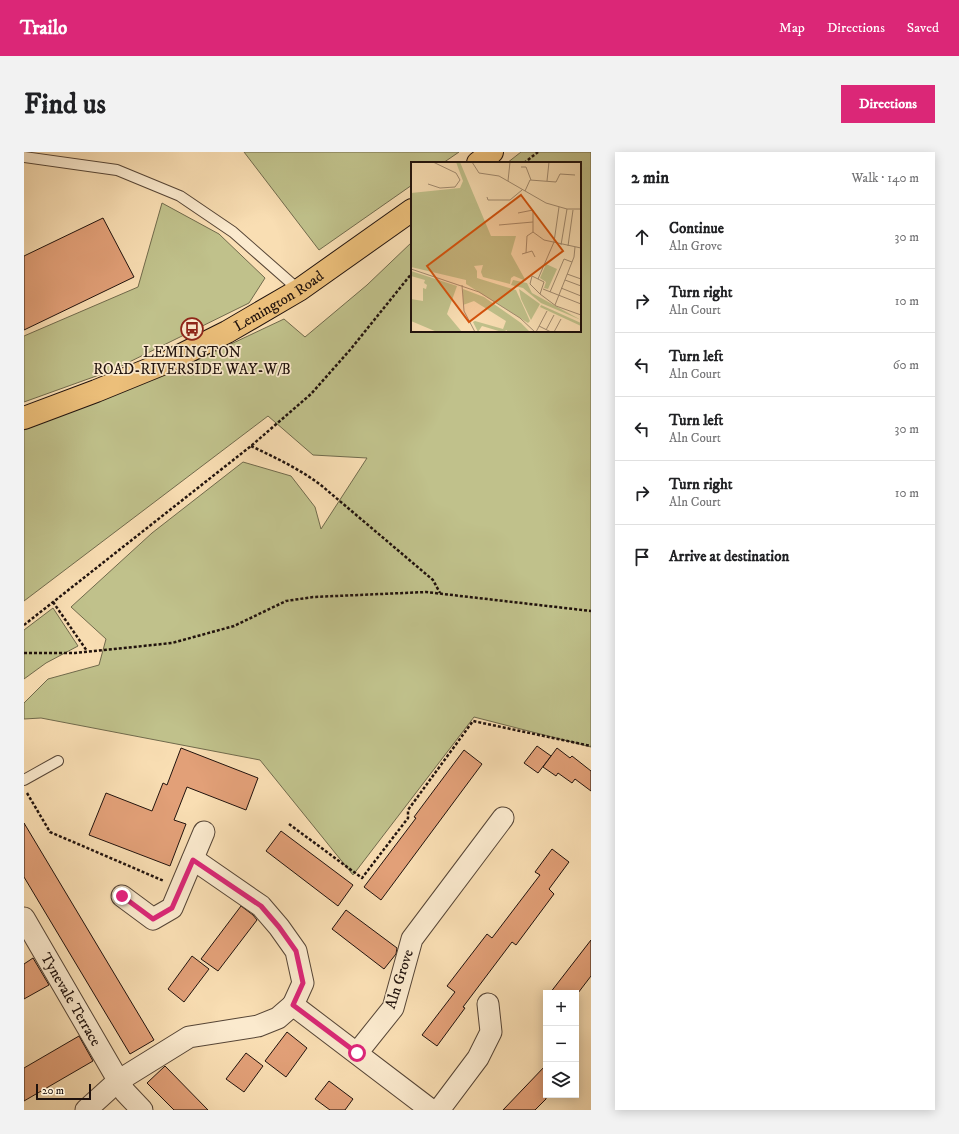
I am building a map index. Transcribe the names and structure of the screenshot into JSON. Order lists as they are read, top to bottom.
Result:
{
  "streets": {
    "main road": ["Lemington Road"],
    "street": ["Aln Grove", "Tynevale Terrace"]
  },
  "places": {
    "bus stop": ["LEMINGTON ROAD-RIVERSIDE WAY-W/B"]
  },
  "scale_bar": "20 m",
  "page": {
    "header": "Trailo",
    "nav": ["Map", "Directions", "Saved"],
    "buttons": "Directions",
    "title": "Find us",
    "heading": ["2 min", "Walk · 140 m"],
    "list": [
      ["Continue", "Aln Grove", "30 m"],
      ["Turn right", "Aln Court", "10 m"],
      ["Turn left", "Aln Court", "60 m"],
      ["Turn left", "Aln Court", "30 m"],
      ["Turn right", "Aln Court", "10 m"],
      "Arrive at destination"
    ],
    "map_buttons": ["+", "−"],
    "scale": "20 m"
  }
}
